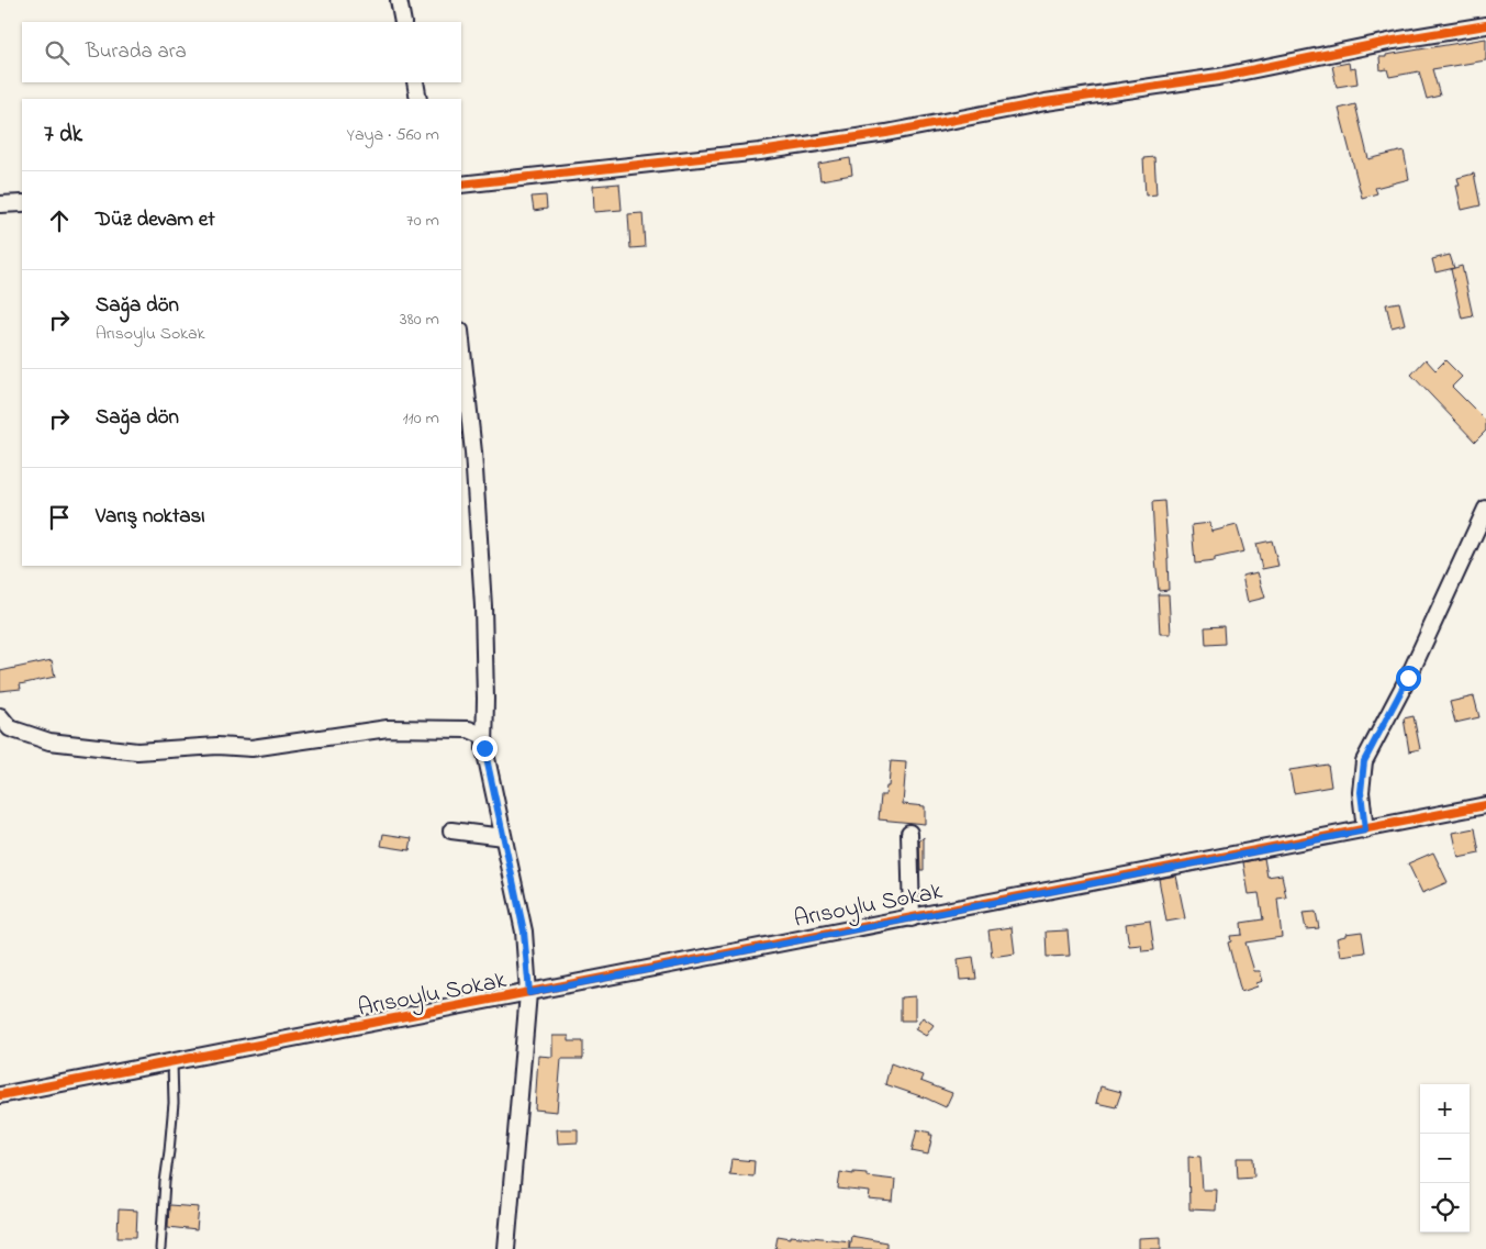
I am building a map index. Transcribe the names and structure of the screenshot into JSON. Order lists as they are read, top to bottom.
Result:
{
  "streets": {
    "street": ["Arısoylu Sokak"]
  },
  "page": {
    "search": "Burada ara",
    "heading": ["7 dk", "Yaya · 560 m"],
    "list": [
      ["Düz devam et", "70 m"],
      ["Sağa dön", "Arısoylu Sokak", "380 m"],
      ["Sağa dön", "110 m"],
      "Varış noktası"
    ],
    "map_buttons": ["+", "−"]
  }
}
